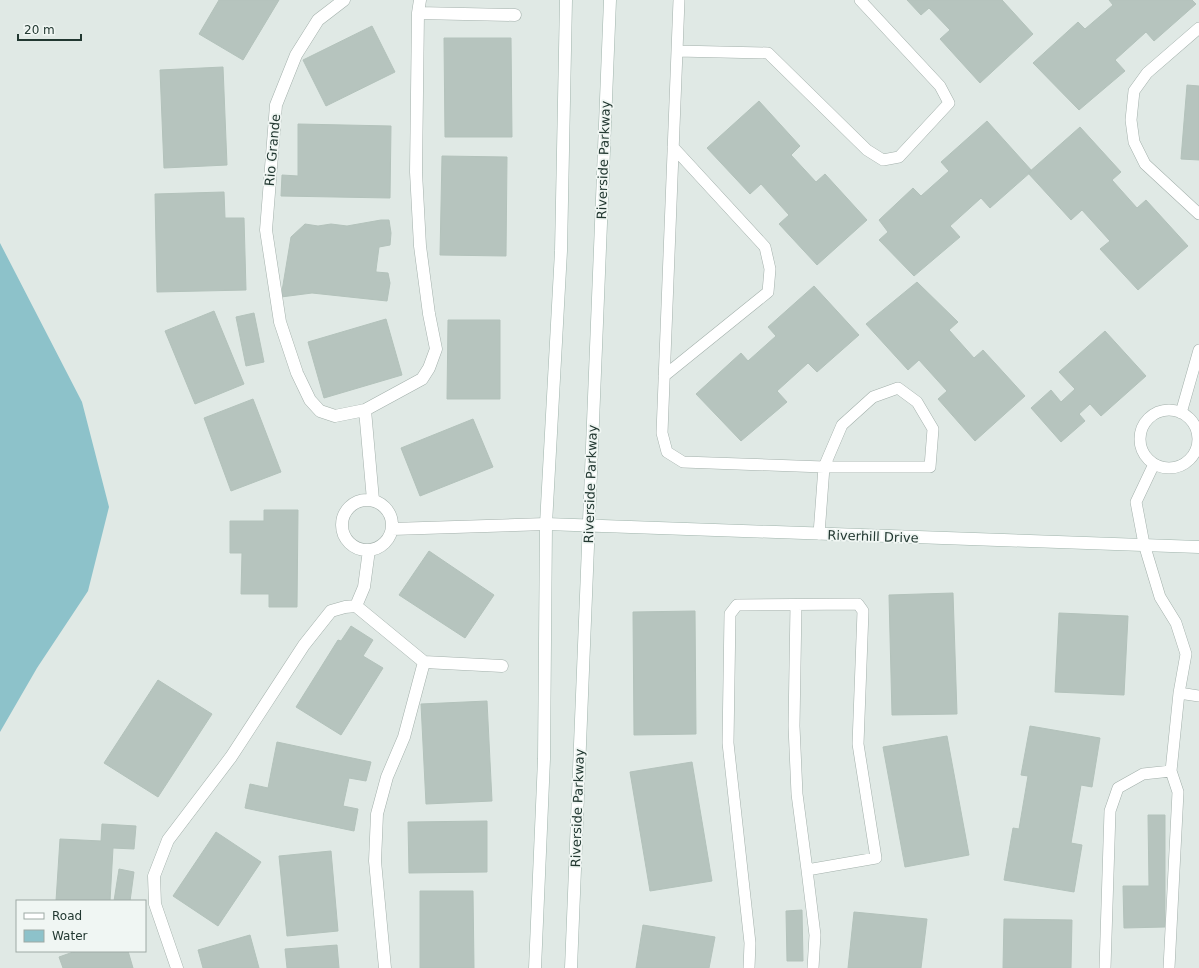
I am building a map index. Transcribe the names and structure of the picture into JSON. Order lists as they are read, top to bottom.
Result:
{
  "streets": {
    "street": ["Rio Grande", "Riverside Parkway", "Riverhill Drive"]
  },
  "crossings": [
    ["Riverside Parkway", "Riverhill Drive"]
  ],
  "legend": ["Road", "Water"],
  "scale_bar": "20 m"
}
